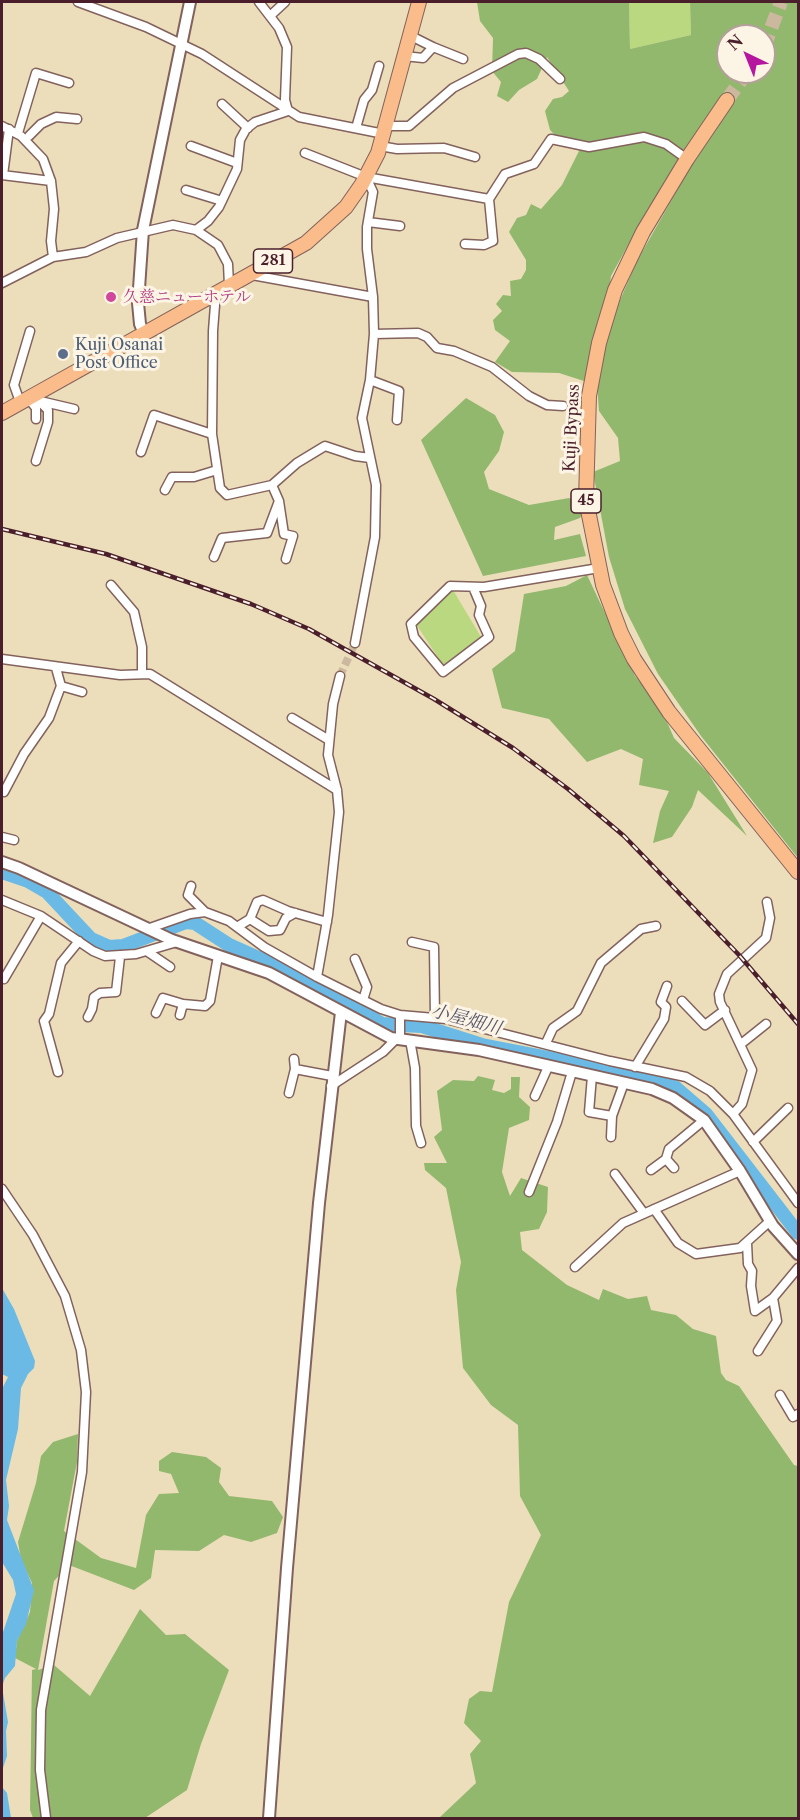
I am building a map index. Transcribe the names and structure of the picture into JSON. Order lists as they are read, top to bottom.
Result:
{
  "streets": {
    "highway": ["281", "Kuji Bypass", "45"]
  },
  "water": ["小屋畑川"],
  "places": ["久慈ニューホテル", "Kuji Osanai Post Office"],
  "north": "top left"
}
